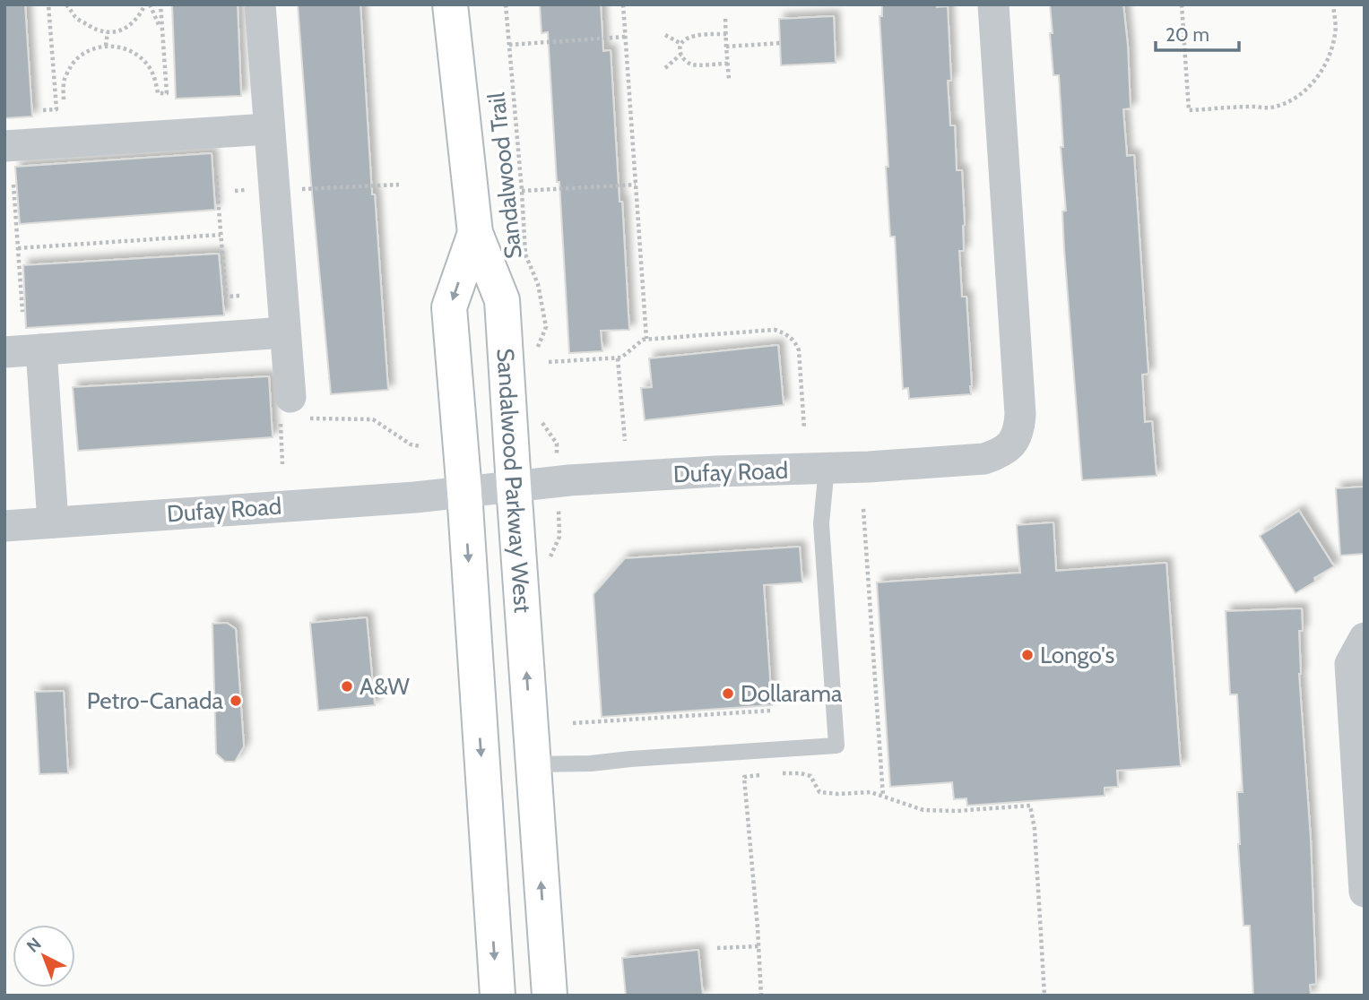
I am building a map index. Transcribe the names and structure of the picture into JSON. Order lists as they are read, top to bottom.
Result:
{
  "streets": {
    "main road": ["Sandalwood Parkway West"],
    "street": ["Dufay Road"],
    "path": ["Sandalwood Trail"]
  },
  "crossings": [
    ["Dufay Road", "Sandalwood Parkway West"]
  ],
  "places": [
    "Longo's",
    "A&W",
    "Dollarama",
    "Petro-Canada"
  ],
  "scale_bar": "20 m",
  "north": "top left"
}
